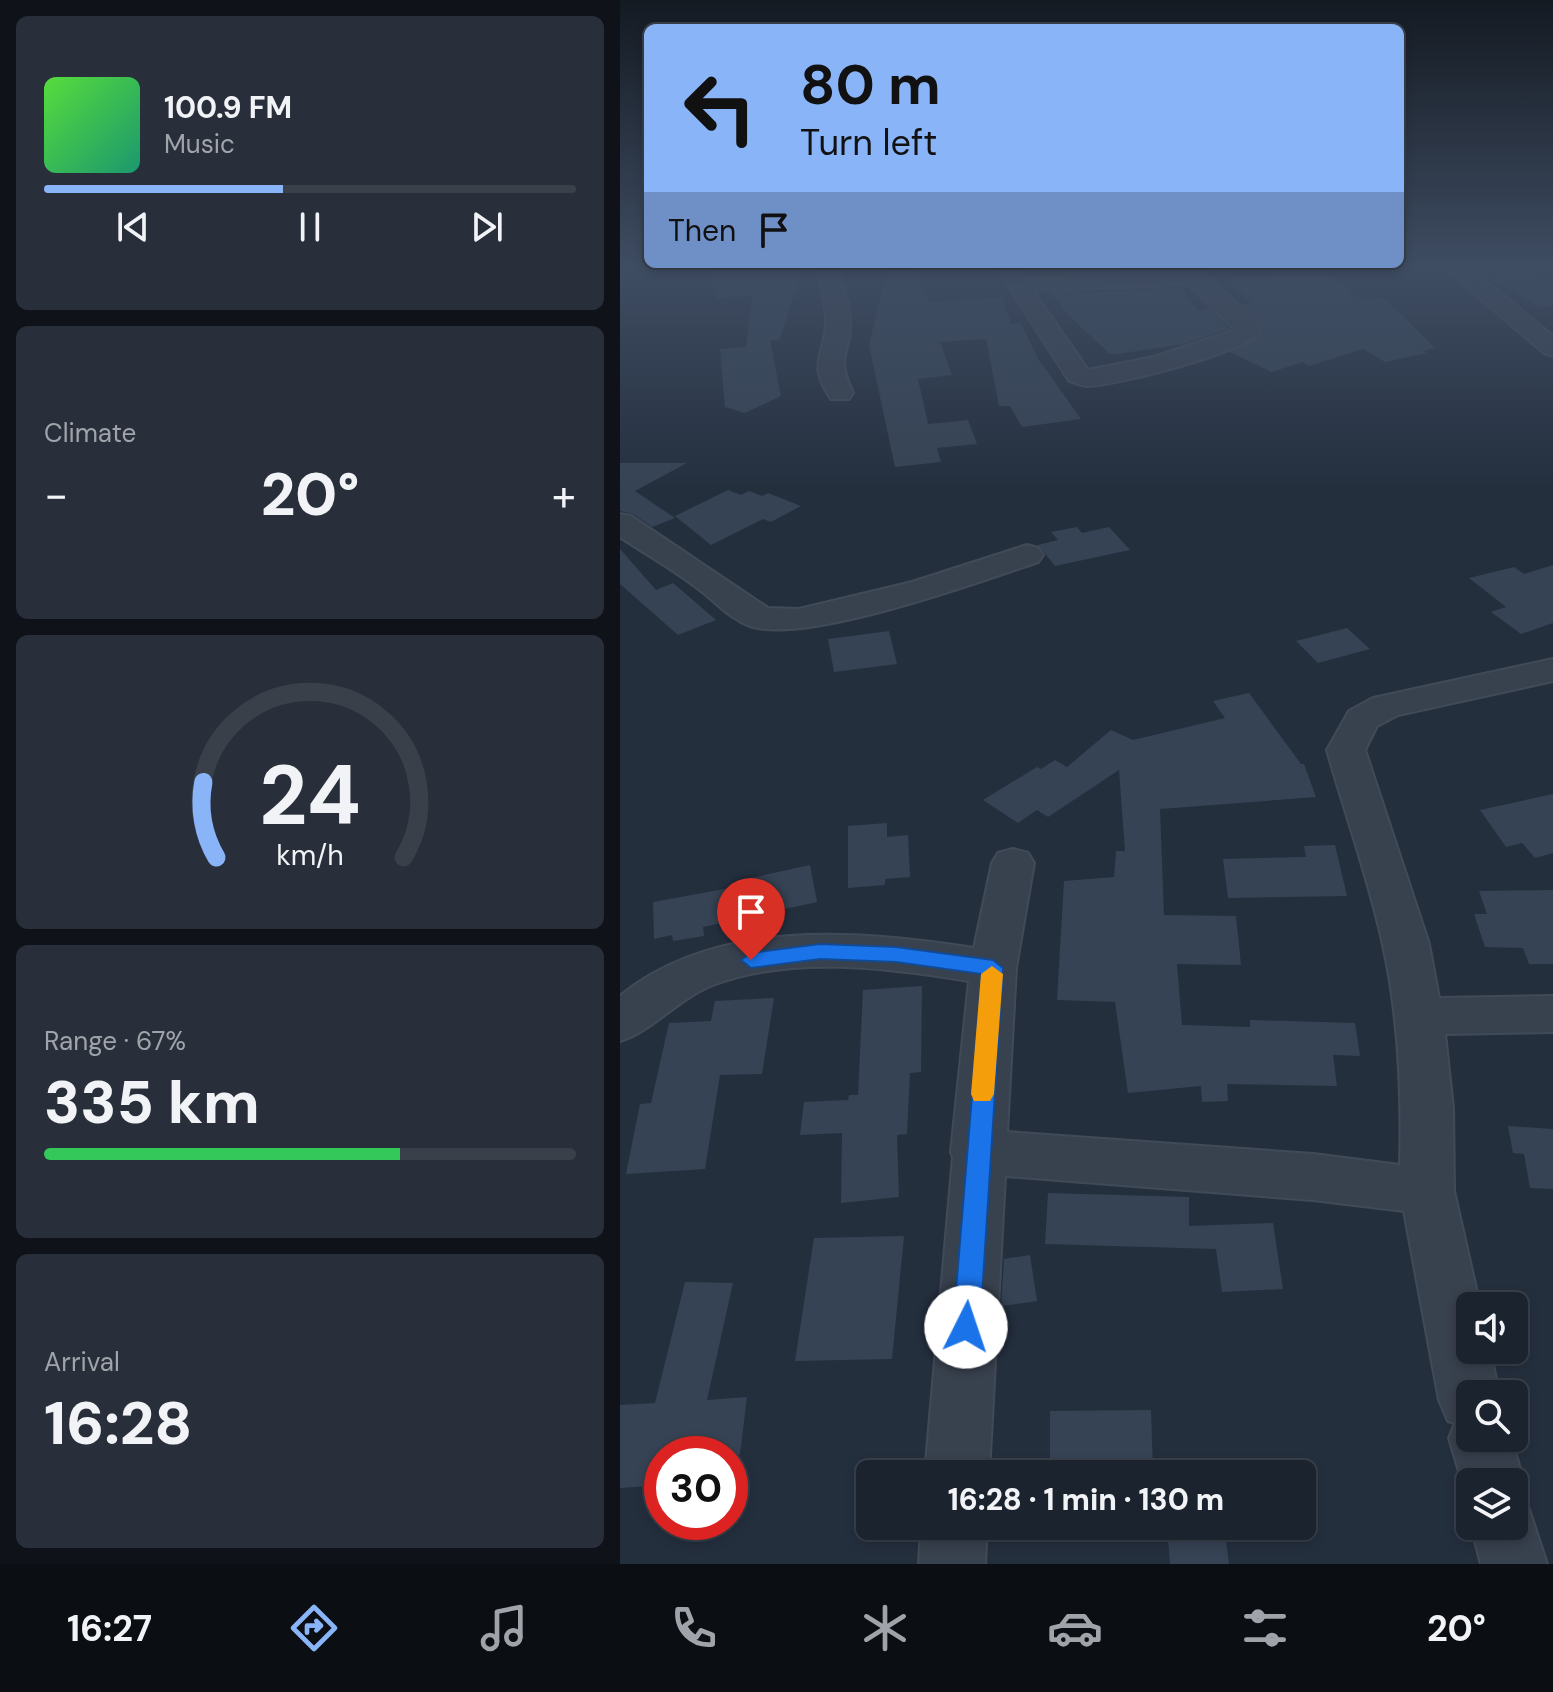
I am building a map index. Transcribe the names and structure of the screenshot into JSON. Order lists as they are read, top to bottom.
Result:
{
  "page": {
    "turn": ["80 m", "Turn left"],
    "song": ["100.9 FM", "Music"],
    "then": "Then",
    "tile": [
      "Climate",
      ["Range · 67%", "335 km"],
      ["Arrival", "16:28"]
    ],
    "heat": ["−", "20°", "+"],
    "limit": "30",
    "trip": "16:28 · 1 min · 130 m",
    "tabs": ["16:27", "20°"],
    "gauge": ["24", "km/h"]
  }
}
